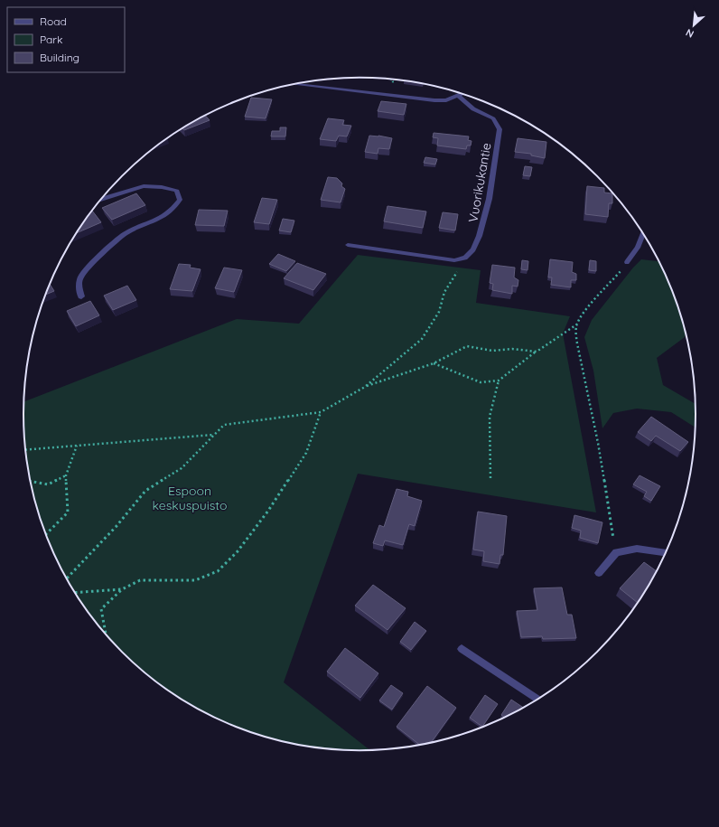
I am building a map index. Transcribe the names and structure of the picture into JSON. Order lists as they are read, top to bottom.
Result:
{
  "streets": {
    "street": ["Vuorikukantie"]
  },
  "parks": ["Espoon keskuspuisto"],
  "legend": ["Road", "Park", "Building"],
  "north": "bottom left"
}
